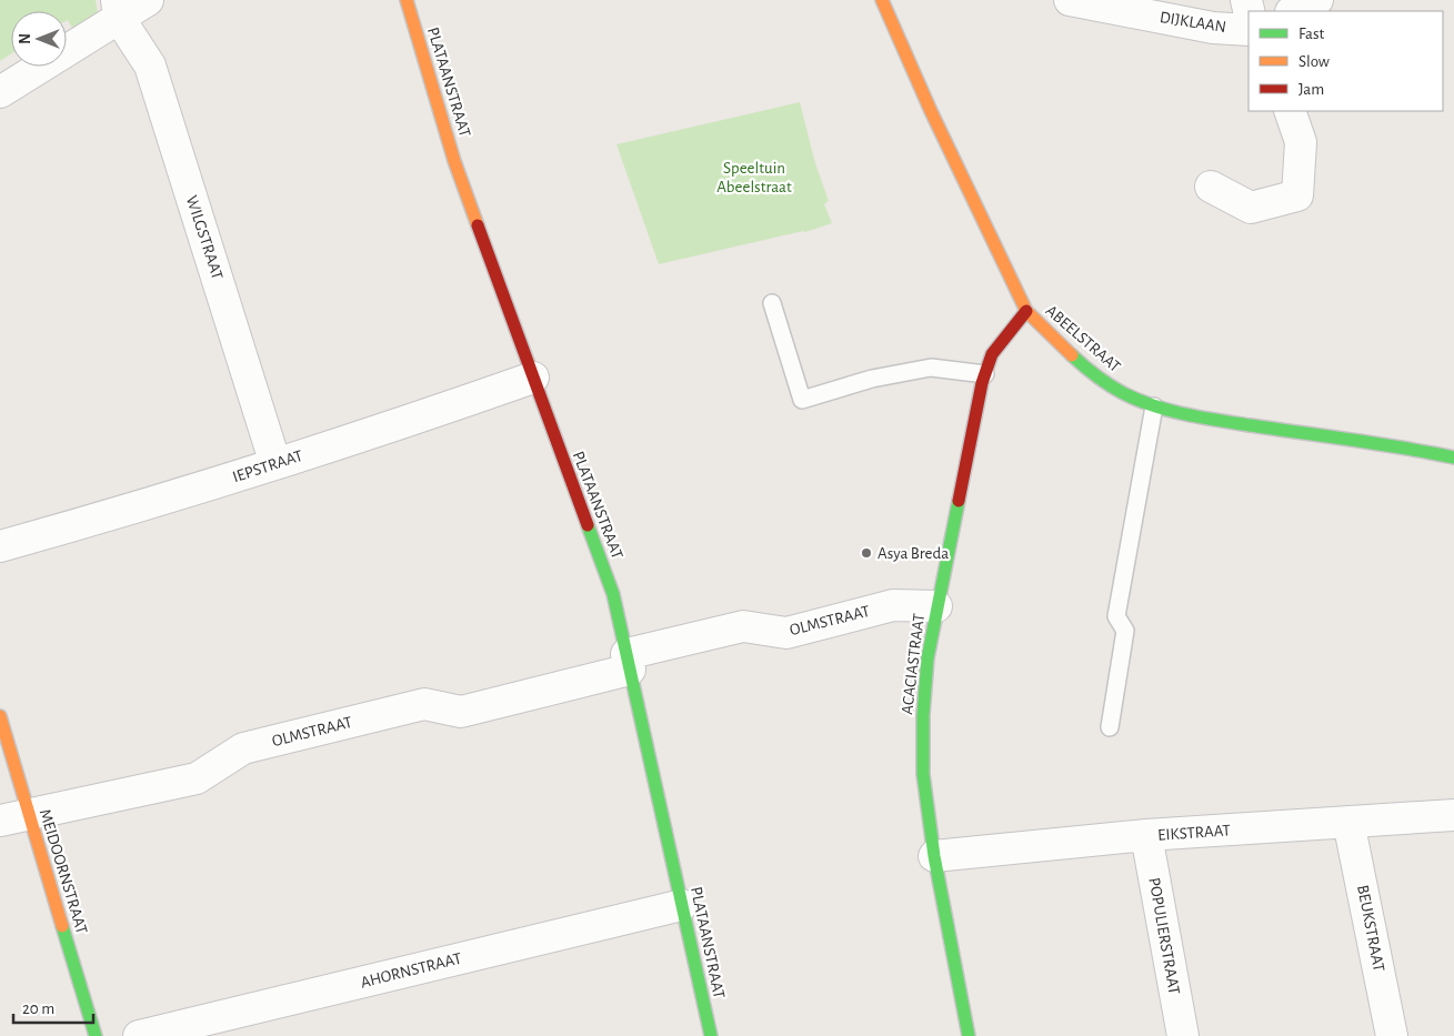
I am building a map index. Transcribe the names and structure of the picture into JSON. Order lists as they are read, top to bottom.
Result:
{
  "streets": {
    "street": [
      "DIJKLAAN",
      "PLATAANSTRAAT",
      "WILGSTRAAT",
      "ABEELSTRAAT",
      "IEPSTRAAT",
      "OLMSTRAAT",
      "ACACIASTRAAT",
      "EIKSTRAAT",
      "MEIDOORNSTRAAT",
      "BEUKSTRAAT",
      "POPULIERSTRAAT",
      "AHORNSTRAAT"
    ]
  },
  "crossings": [
    ["PLATAANSTRAAT", "IEPSTRAAT"],
    ["PLATAANSTRAAT", "OLMSTRAAT"],
    ["PLATAANSTRAAT", "AHORNSTRAAT"],
    ["WILGSTRAAT", "IEPSTRAAT"],
    ["ABEELSTRAAT", "ACACIASTRAAT"],
    ["OLMSTRAAT", "ACACIASTRAAT"],
    ["OLMSTRAAT", "MEIDOORNSTRAAT"],
    ["ACACIASTRAAT", "EIKSTRAAT"],
    ["EIKSTRAAT", "BEUKSTRAAT"],
    ["EIKSTRAAT", "POPULIERSTRAAT"]
  ],
  "parks": ["Speeltuin Abeelstraat"],
  "places": ["Asya Breda"],
  "legend": ["Fast", "Slow", "Jam"],
  "scale_bar": "20 m",
  "north": "left"
}
